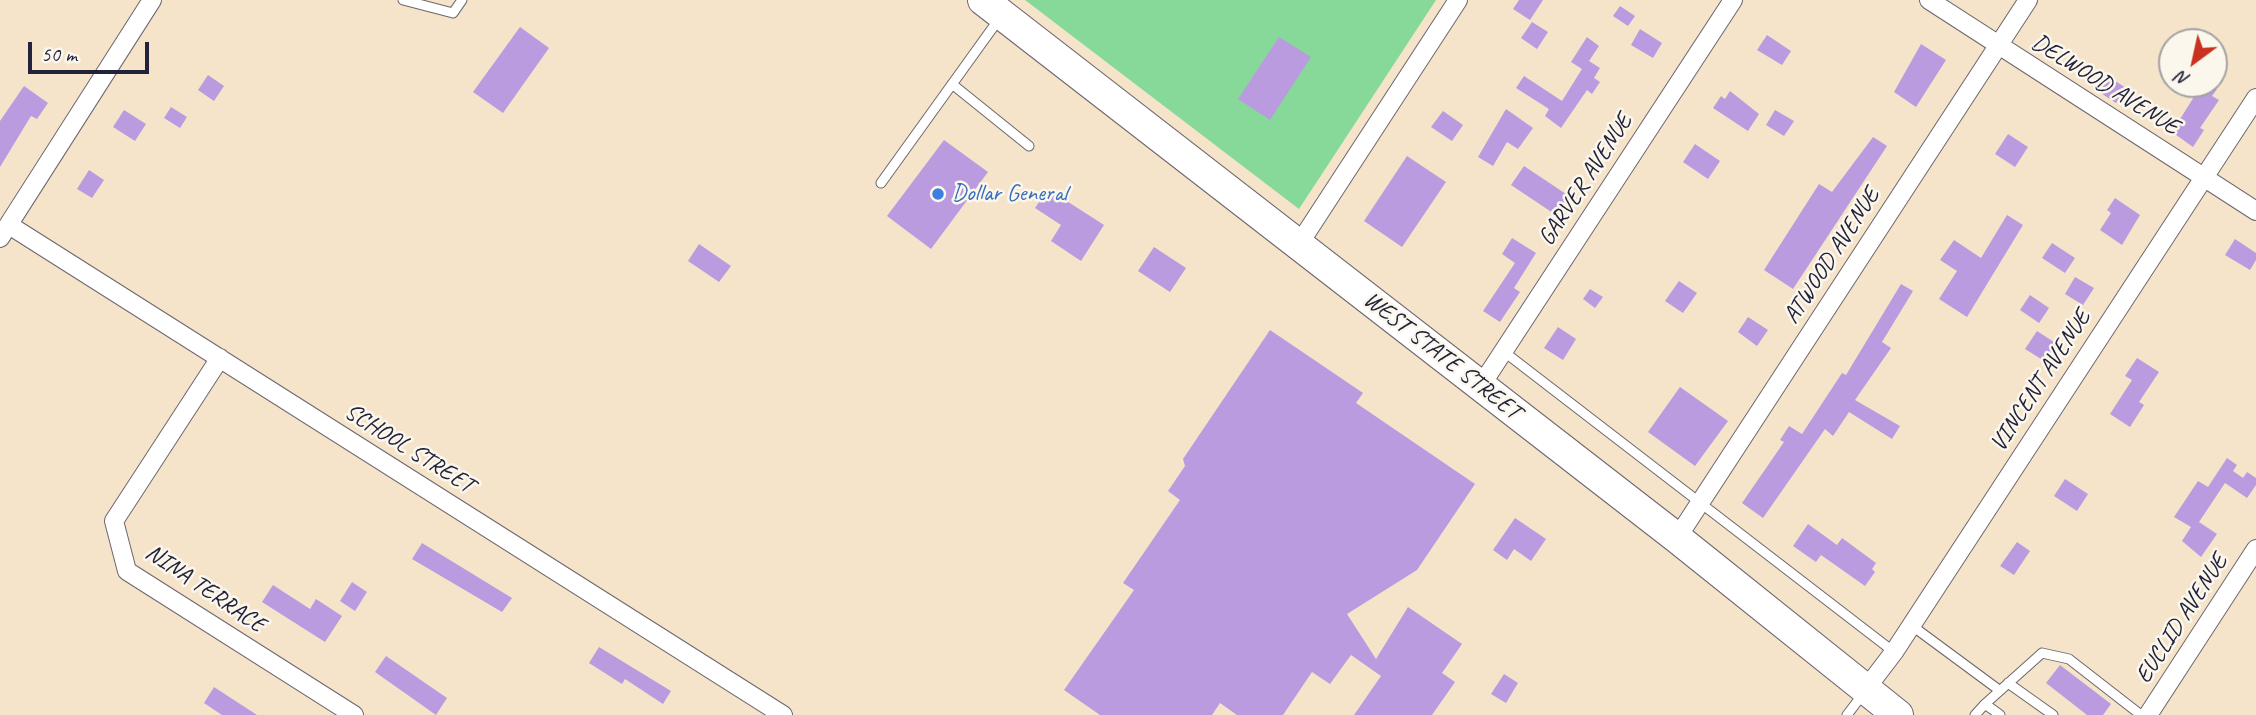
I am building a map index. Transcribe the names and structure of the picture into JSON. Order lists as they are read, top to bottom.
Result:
{
  "streets": {
    "main road": ["WEST STATE STREET"],
    "street": [
      "DELWOOD AVENUE",
      "GARVER AVENUE",
      "ATWOOD AVENUE",
      "VINCENT AVENUE",
      "SCHOOL STREET",
      "NINA TERRACE",
      "EUCLID AVENUE"
    ]
  },
  "crossings": [
    ["DELWOOD AVENUE", "ATWOOD AVENUE"],
    ["DELWOOD AVENUE", "VINCENT AVENUE"],
    ["GARVER AVENUE", "WEST STATE STREET"],
    ["ATWOOD AVENUE", "WEST STATE STREET"],
    ["WEST STATE STREET", "VINCENT AVENUE"],
    ["SCHOOL STREET", "NINA TERRACE"]
  ],
  "places": ["Dollar General"],
  "scale_bar": "50 m",
  "north": "bottom left"
}
